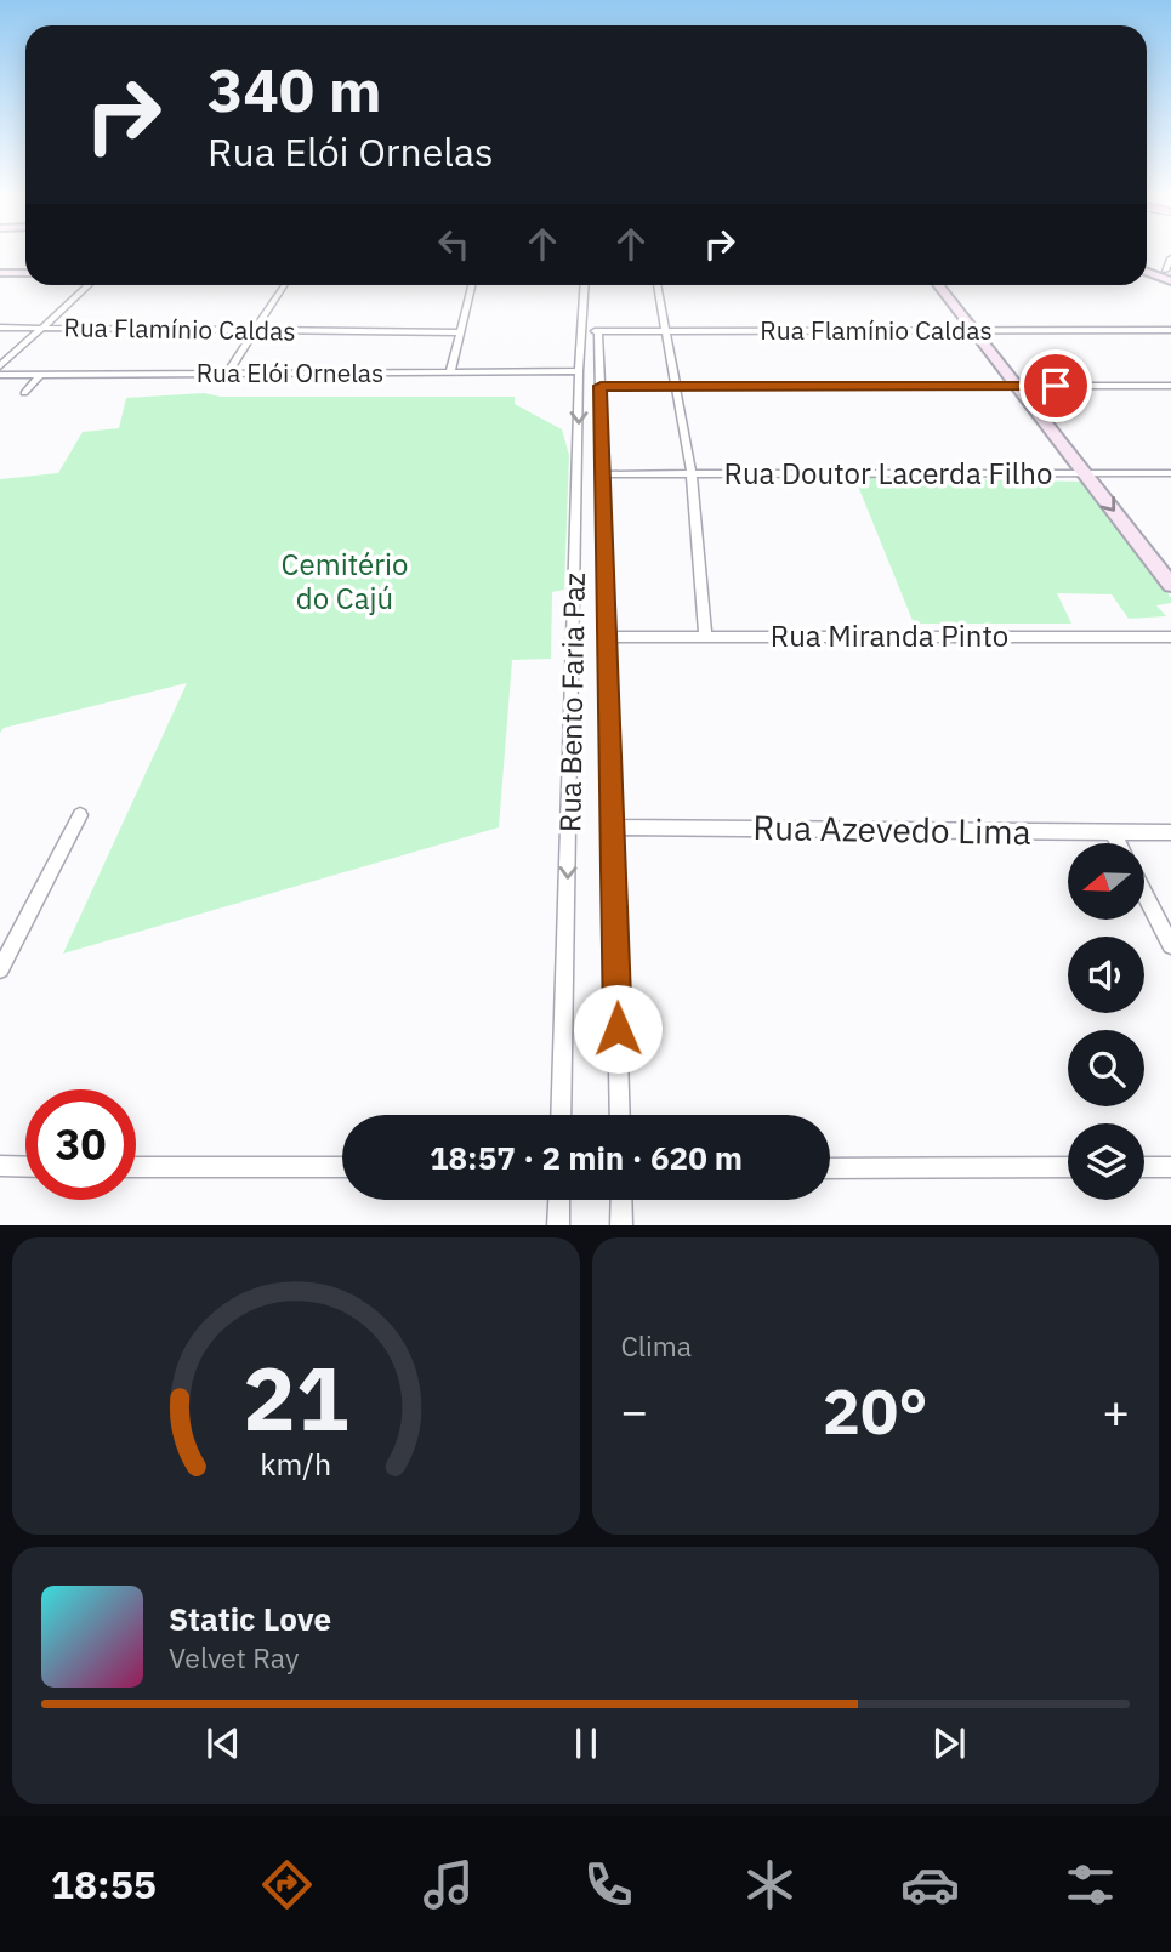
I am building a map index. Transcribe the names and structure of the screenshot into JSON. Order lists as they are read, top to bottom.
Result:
{
  "streets": {
    "street": [
      "Rua Flamínio Caldas",
      "Rua Elói Ornelas",
      "Rua Doutor Lacerda Filho",
      "Rua Miranda Pinto",
      "Rua Bento Faria Paz",
      "Rua Azevedo Lima"
    ]
  },
  "crossings": [
    ["Rua Flamínio Caldas", "Rua Bento Faria Paz"],
    ["Rua Elói Ornelas", "Rua Bento Faria Paz"],
    ["Rua Doutor Lacerda Filho", "Rua Bento Faria Paz"],
    ["Rua Miranda Pinto", "Rua Bento Faria Paz"],
    ["Rua Bento Faria Paz", "Rua Azevedo Lima"]
  ],
  "parks": ["Cemitério do Cajú"],
  "north": "left",
  "page": {
    "turn": ["340 m", "Rua Elói Ornelas"],
    "limit": "30",
    "trip": "18:57 · 2 min · 620 m",
    "tile": "Clima",
    "heat": ["−", "20°", "+"],
    "song": ["Static Love", "Velvet Ray"],
    "tabs": "18:55",
    "gauge": ["21", "km/h"]
  }
}
